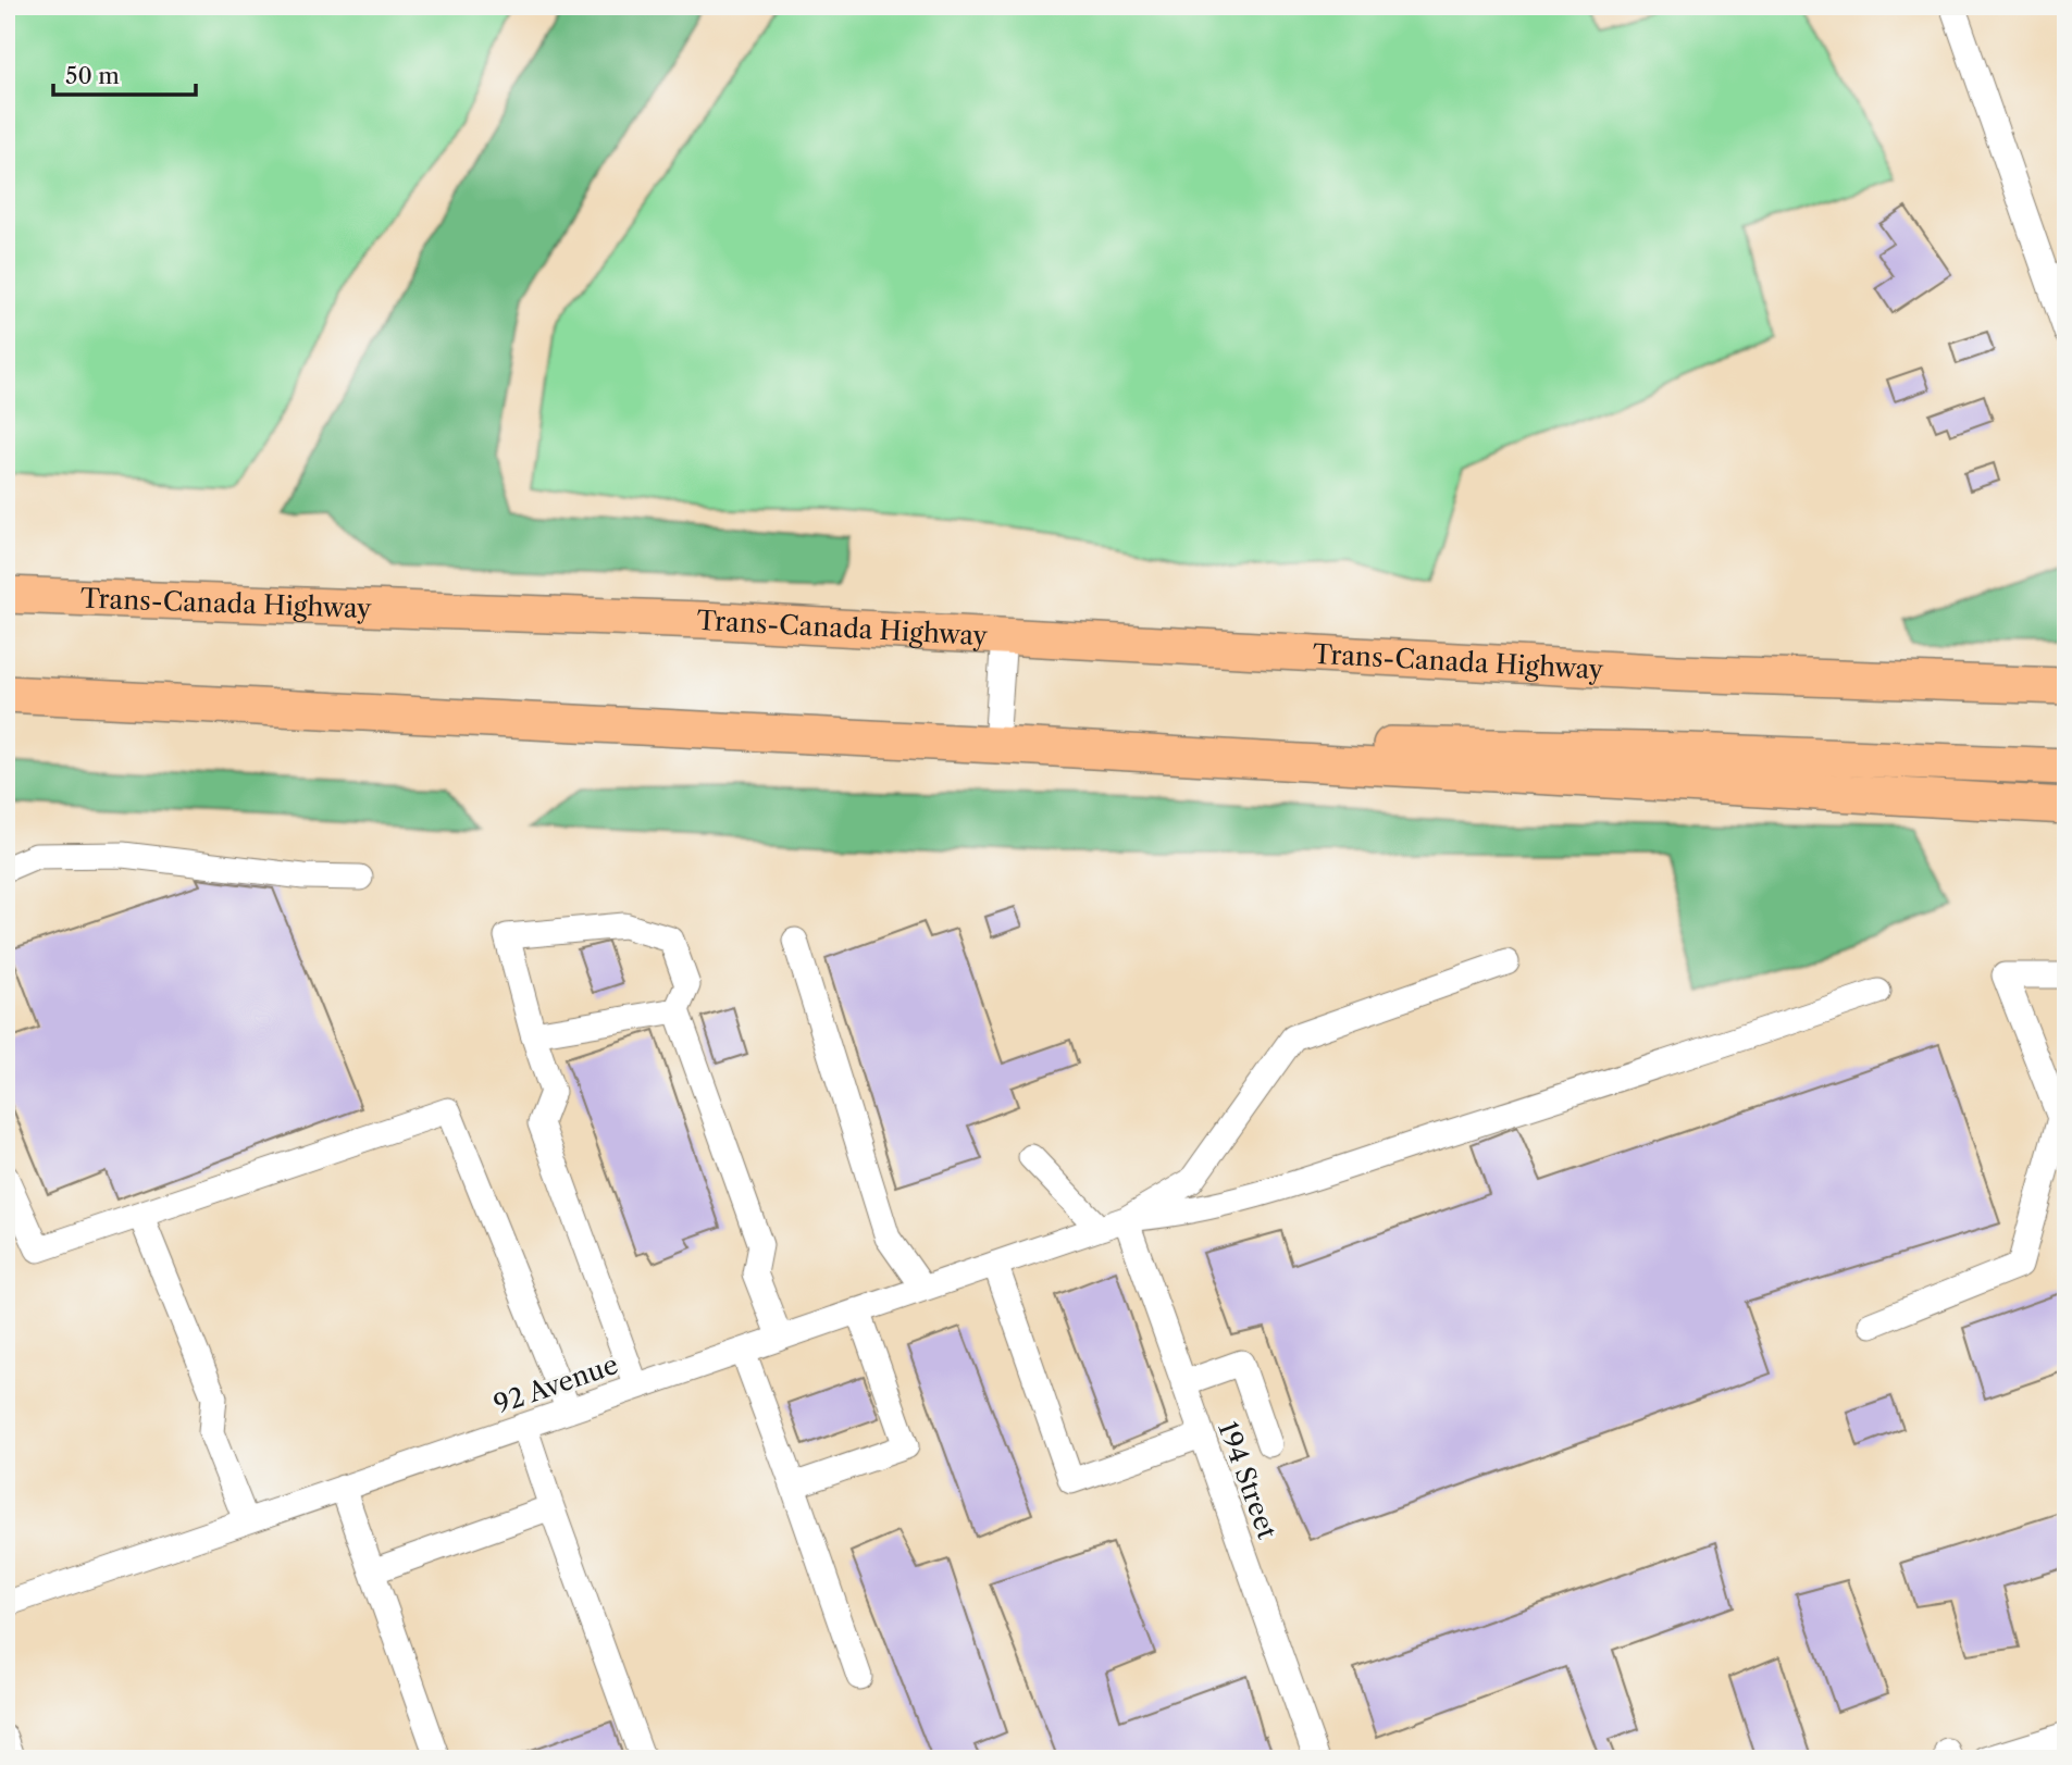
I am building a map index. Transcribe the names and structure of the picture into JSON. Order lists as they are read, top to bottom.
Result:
{
  "streets": {
    "highway": ["Trans-Canada Highway"],
    "street": ["92 Avenue", "194 Street"]
  },
  "crossings": [
    ["92 Avenue", "194 Street"]
  ],
  "scale_bar": "50 m"
}
